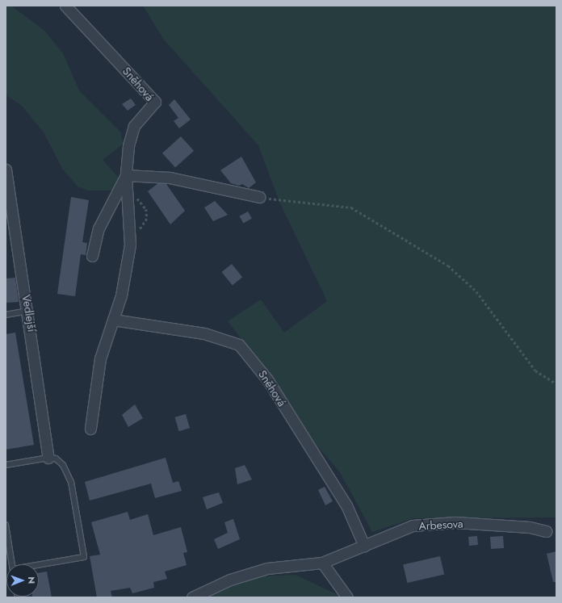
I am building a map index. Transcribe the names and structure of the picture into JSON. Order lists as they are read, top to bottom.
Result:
{
  "streets": {
    "street": ["Sněhová", "Vedlejší", "Arbesova"]
  },
  "crossings": [
    ["Sněhová", "Arbesova"]
  ],
  "north": "right"
}
